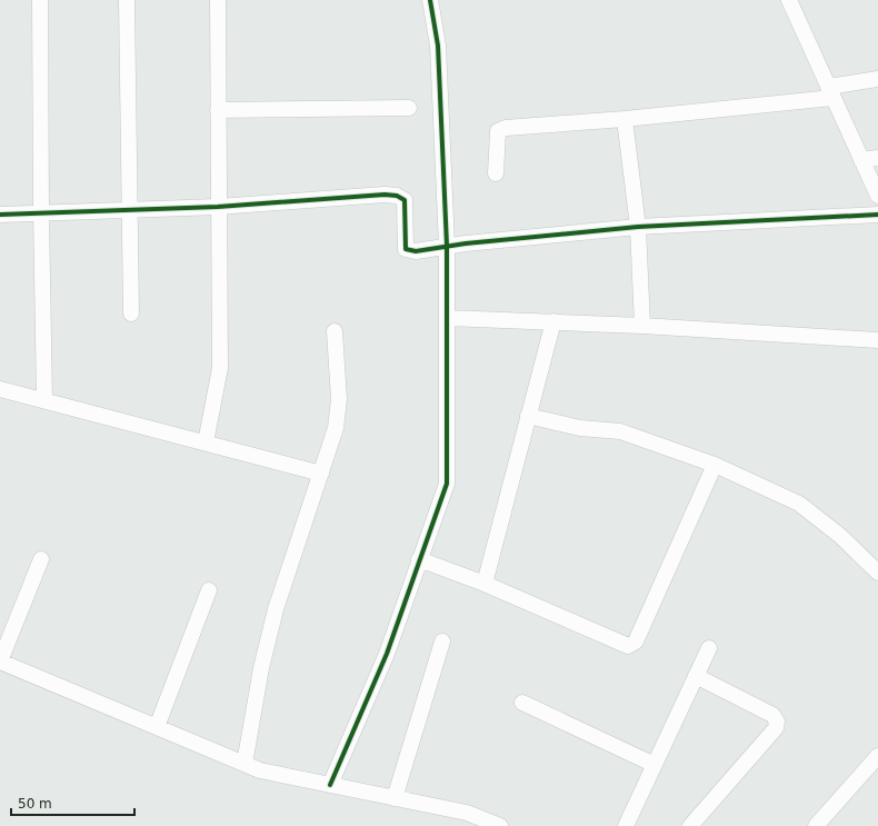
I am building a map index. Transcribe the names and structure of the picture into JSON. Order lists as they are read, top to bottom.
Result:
{
  "scale_bar": "50 m"
}
